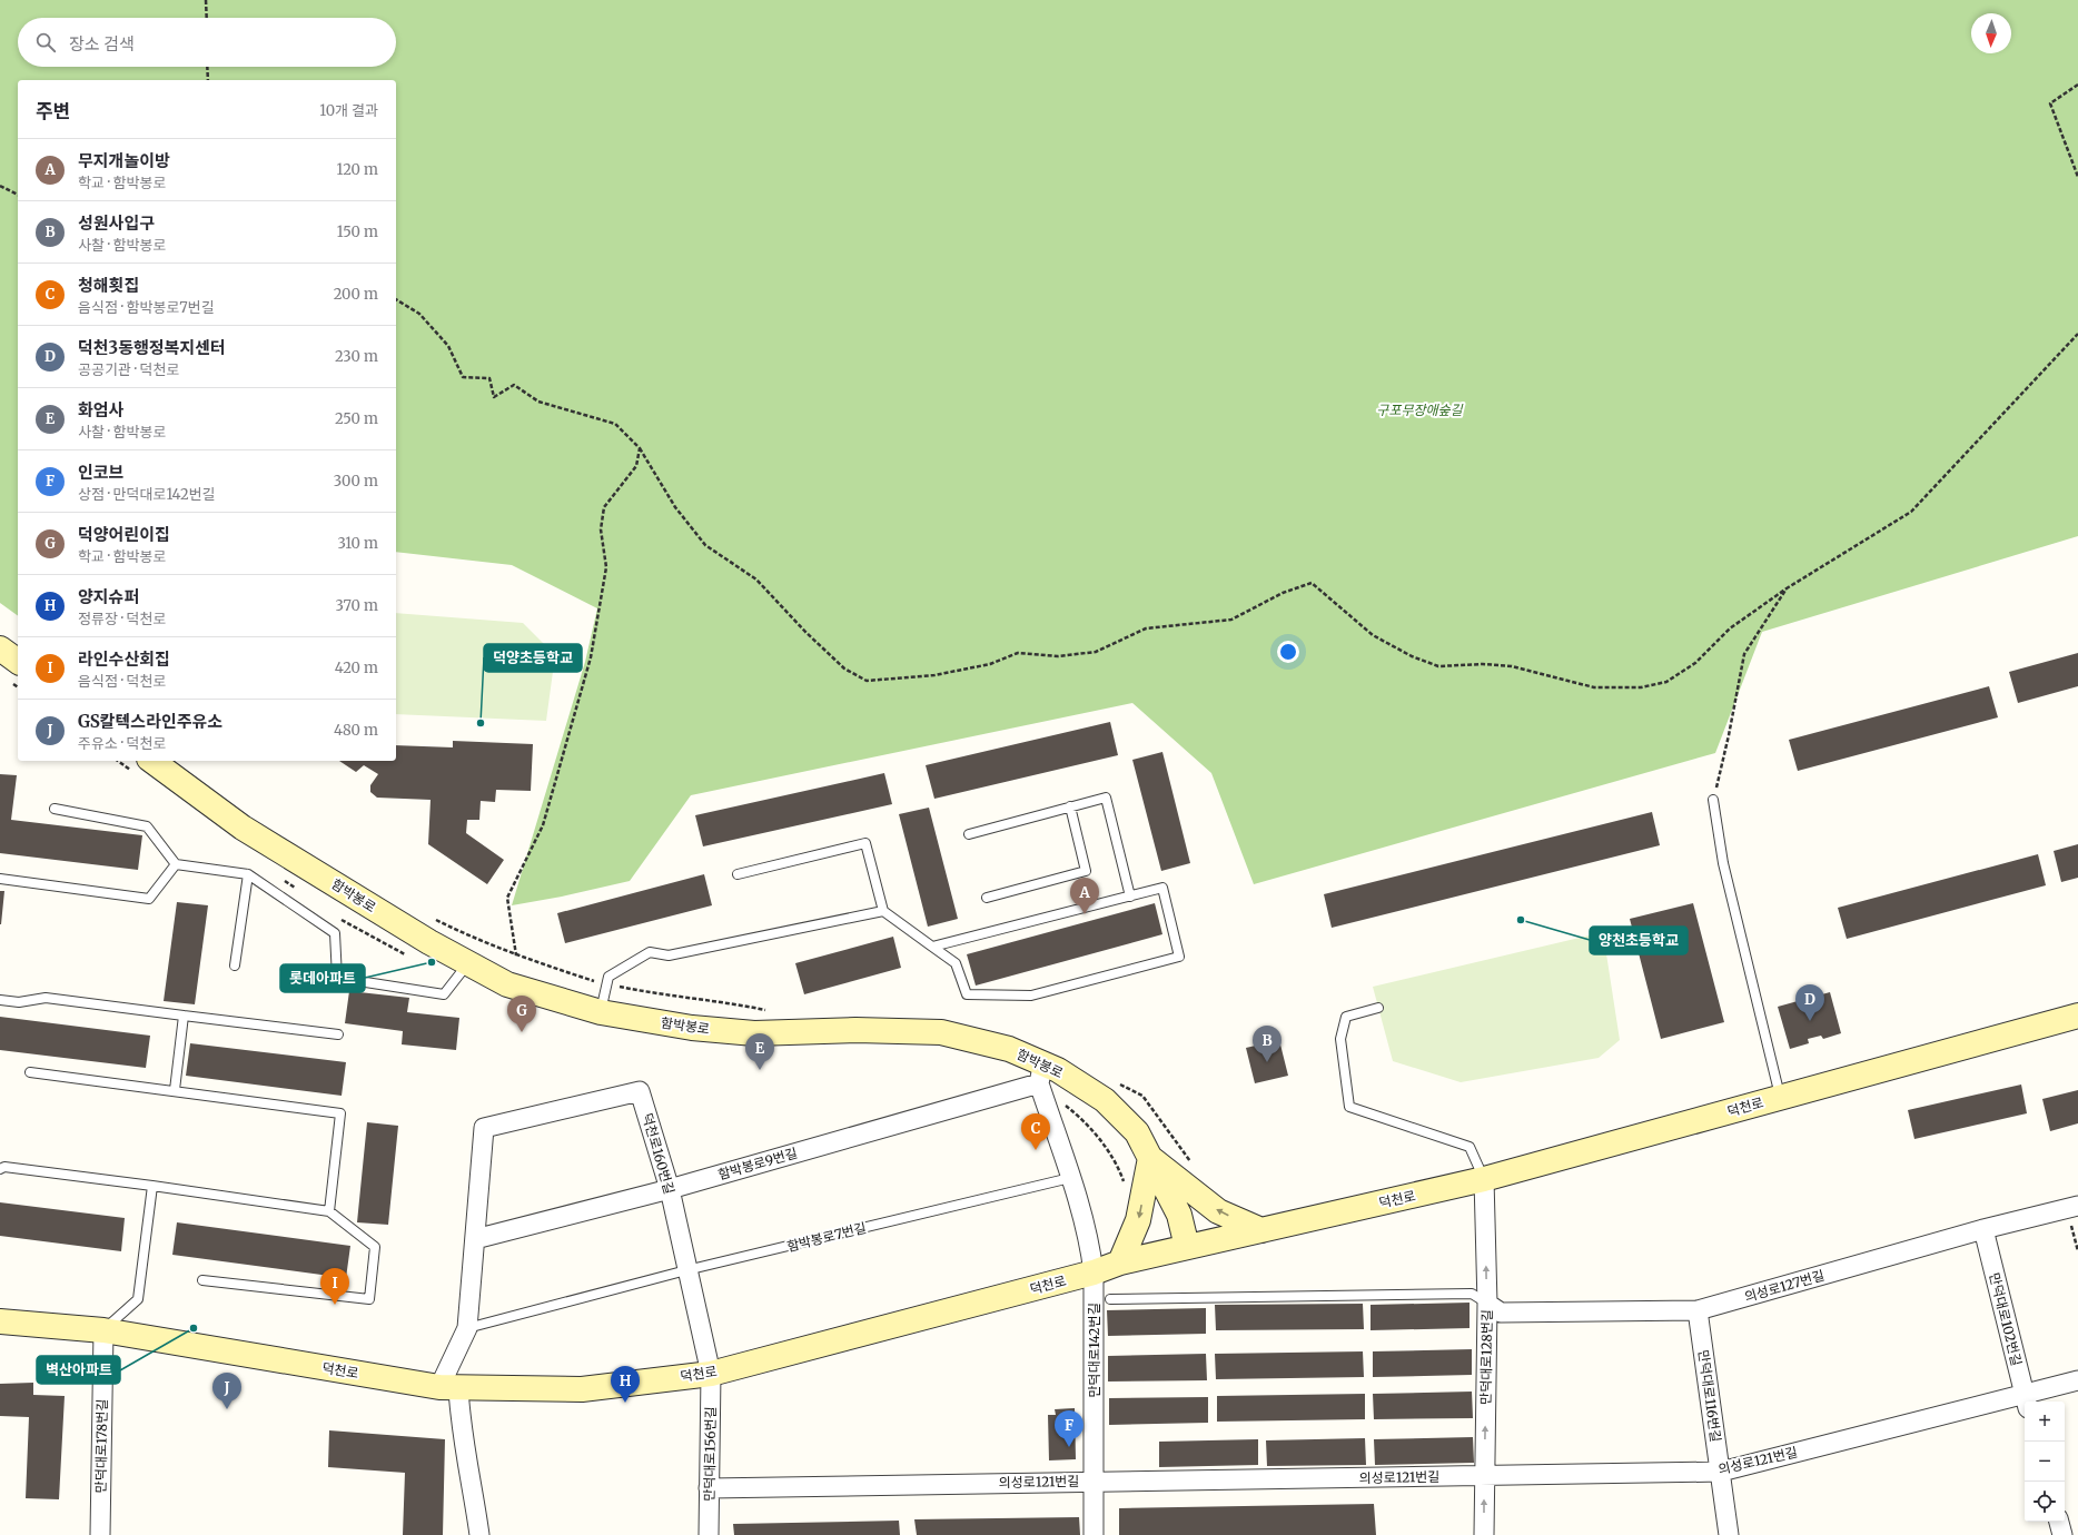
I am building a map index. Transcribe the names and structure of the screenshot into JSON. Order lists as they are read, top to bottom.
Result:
{
  "streets": {
    "main road": ["함박봉로", "덕천로"],
    "street": [
      "덕천로160번길",
      "함박봉로9번길",
      "의성로127번길",
      "만덕대로102번길",
      "만덕대로142번길",
      "만덕대로128번길",
      "만덕대로116번길",
      "만덕대로178번길",
      "만덕대로156번길",
      "의성로121번길"
    ],
    "lane": ["함박봉로7번길"]
  },
  "crossings": [
    ["함박봉로", "덕천로"],
    ["함박봉로", "함박봉로9번길"],
    ["덕천로", "덕천로160번길"],
    ["덕천로", "만덕대로142번길"],
    ["덕천로", "만덕대로128번길"],
    ["덕천로", "만덕대로178번길"],
    ["덕천로", "만덕대로156번길"],
    ["덕천로160번길", "함박봉로9번길"],
    ["덕천로160번길", "함박봉로7번길"],
    ["덕천로160번길", "만덕대로156번길"],
    ["함박봉로7번길", "만덕대로142번길"],
    ["의성로127번길", "만덕대로102번길"],
    ["의성로127번길", "만덕대로128번길"],
    ["의성로127번길", "만덕대로116번길"],
    ["만덕대로102번길", "의성로121번길"],
    ["만덕대로142번길", "의성로121번길"],
    ["만덕대로128번길", "의성로121번길"],
    ["만덕대로116번길", "의성로121번길"],
    ["만덕대로156번길", "의성로121번길"]
  ],
  "one_way": ["만덕대로128번길"],
  "parks": ["구포무장애숲길"],
  "places": [
    "덕양초등학교",
    "양천초등학교",
    "롯데아파트",
    "벽산아파트"
  ],
  "north": "bottom",
  "page": {
    "search": "장소 검색",
    "heading": ["주변", "10개 결과"],
    "list": [
      {
        "mark": "A",
        "name": "무지개놀이방",
        "note": "학교 · 함박봉로",
        "value": "120 m"
      },
      {
        "mark": "B",
        "name": "성원사입구",
        "note": "사찰 · 함박봉로",
        "value": "150 m"
      },
      {
        "mark": "C",
        "name": "청해횟집",
        "note": "음식점 · 함박봉로7번길",
        "value": "200 m"
      },
      {
        "mark": "D",
        "name": "덕천3동행정복지센터",
        "note": "공공기관 · 덕천로",
        "value": "230 m"
      },
      {
        "mark": "E",
        "name": "화엄사",
        "note": "사찰 · 함박봉로",
        "value": "250 m"
      },
      {
        "mark": "F",
        "name": "인코브",
        "note": "상점 · 만덕대로142번길",
        "value": "300 m"
      },
      {
        "mark": "G",
        "name": "덕양어린이집",
        "note": "학교 · 함박봉로",
        "value": "310 m"
      },
      {
        "mark": "H",
        "name": "양지슈퍼",
        "note": "정류장 · 덕천로",
        "value": "370 m"
      },
      {
        "mark": "I",
        "name": "라인수산회집",
        "note": "음식점 · 덕천로",
        "value": "420 m"
      },
      {
        "mark": "J",
        "name": "GS칼텍스라인주유소",
        "note": "주유소 · 덕천로",
        "value": "480 m"
      }
    ],
    "pins": [
      "A",
      "D",
      "G",
      "B",
      "E",
      "C",
      "I",
      "H",
      "J",
      "F"
    ],
    "map_buttons": ["+", "−"]
  }
}
